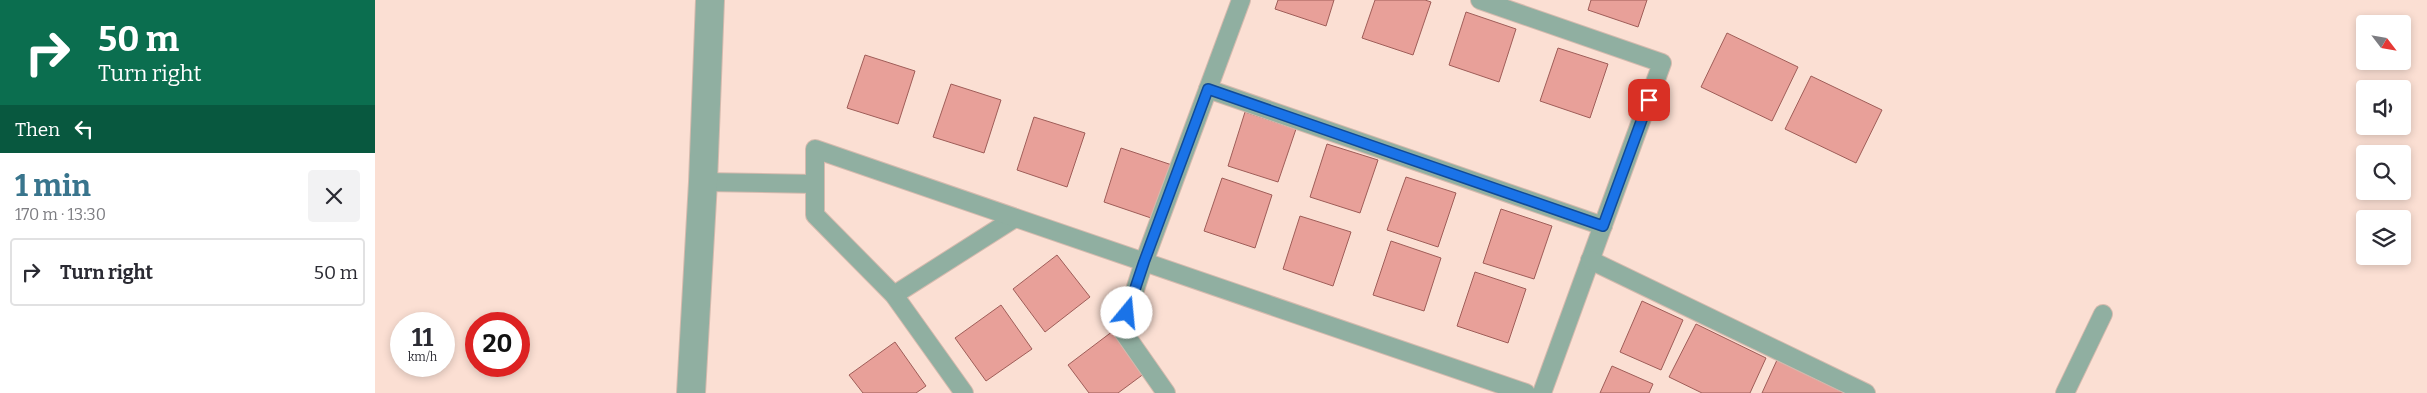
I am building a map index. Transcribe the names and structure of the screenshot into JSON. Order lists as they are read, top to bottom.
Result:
{
  "north": "bottom right",
  "page": {
    "turn": ["50 m", "Turn right"],
    "then": "Then",
    "heading": ["1 min", "170 m · 13:30"],
    "list": [
      {
        "name": "Turn right",
        "value": "50 m"
      }
    ],
    "speed": "11 km/h",
    "limit": "20"
  }
}
